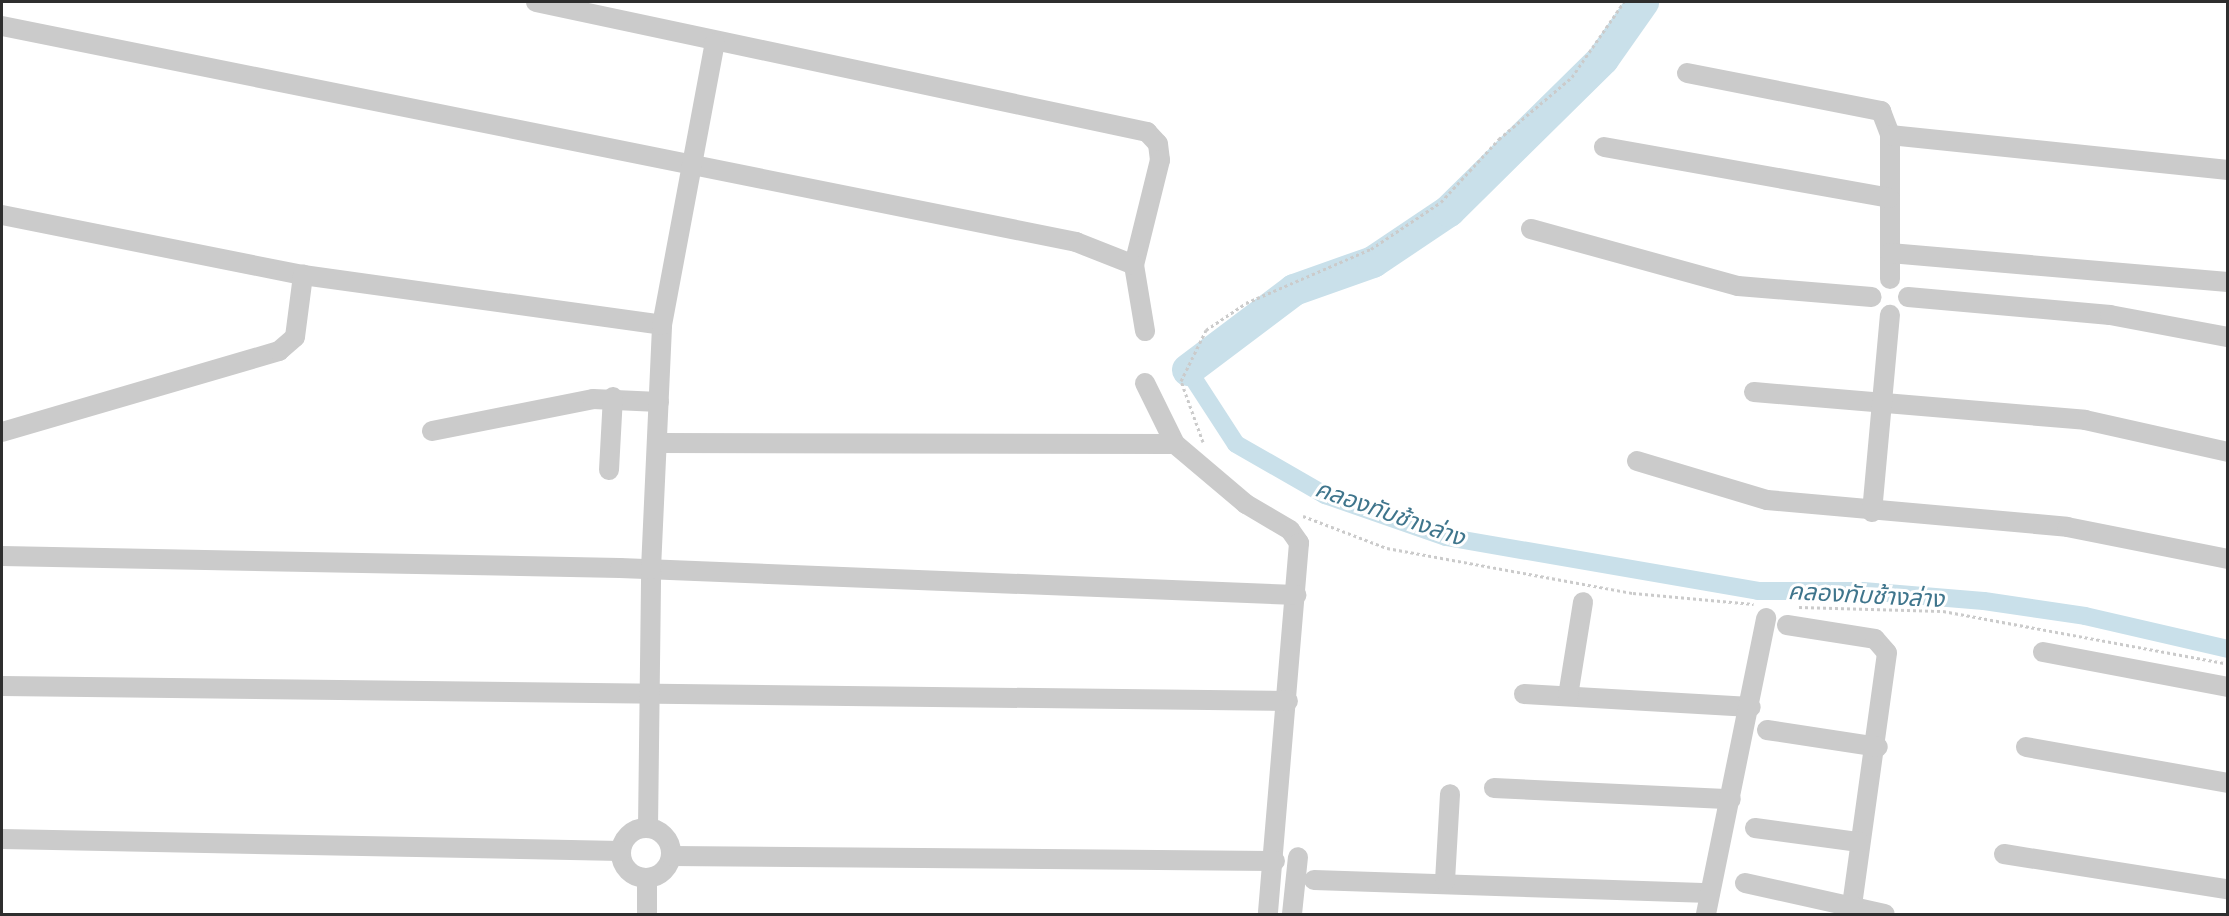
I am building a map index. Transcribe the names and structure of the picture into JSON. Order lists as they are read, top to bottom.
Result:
{
  "water": ["คลองทับช้างล่าง"]
}
